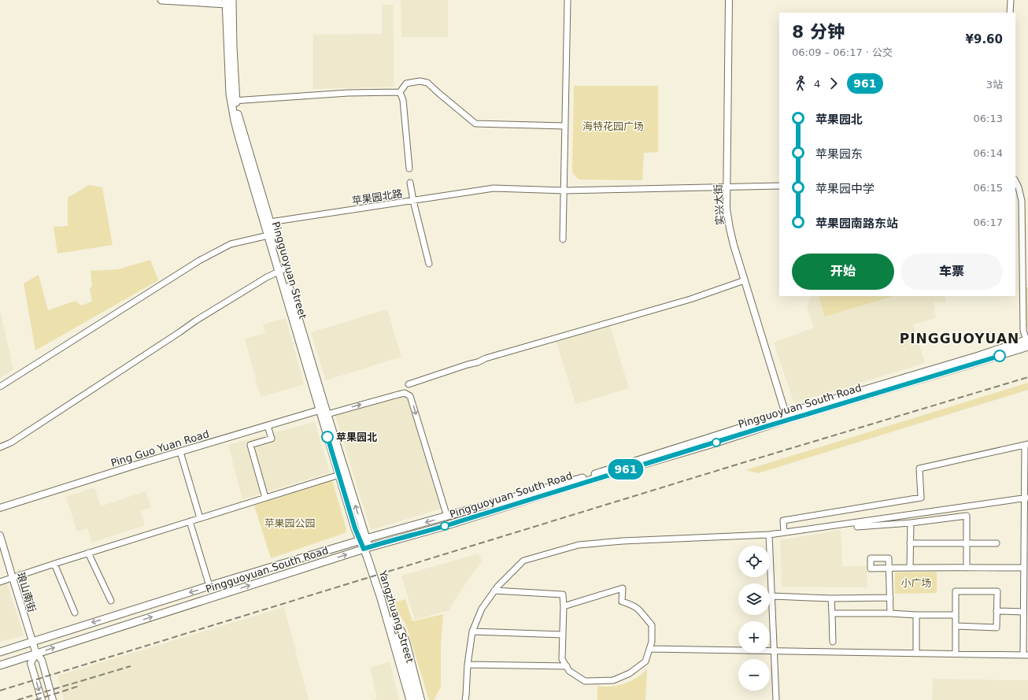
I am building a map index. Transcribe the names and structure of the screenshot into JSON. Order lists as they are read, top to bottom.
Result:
{
  "streets": {
    "main road": ["Pingguoyuan Street", "Pingguoyuan South Road", "Yangzhuang Street"],
    "street": [
      "苹果园北路",
      "实兴大街",
      "Ping Guo Yuan Road",
      "琅山南街"
    ]
  },
  "crossings": [
    ["苹果园北路", "实兴大街"],
    ["苹果园北路", "Pingguoyuan Street"],
    ["实兴大街", "Pingguoyuan South Road"],
    ["Pingguoyuan Street", "Pingguoyuan South Road"],
    ["Pingguoyuan Street", "Ping Guo Yuan Road"],
    ["Pingguoyuan Street", "Yangzhuang Street"],
    ["Pingguoyuan South Road", "琅山南街"],
    ["Pingguoyuan South Road", "Yangzhuang Street"]
  ],
  "districts": ["PINGGUOYUAN"],
  "parks": ["海特花园广场", "苹果园公园", "小广场"],
  "places": ["苹果园北"],
  "lines": ["bus line 961"],
  "page": {
    "on_map": "961",
    "heading": ["8 分钟", "06:09 – 06:17 · 公交", "¥9.60"],
    "legs": ["4", "961", "3站"],
    "list": [
      {
        "name": "苹果园北",
        "value": "06:13"
      },
      {
        "name": "苹果园东",
        "value": "06:14"
      },
      {
        "name": "苹果园中学",
        "value": "06:15"
      },
      {
        "name": "苹果园南路东站",
        "value": "06:17"
      }
    ],
    "buttons": ["开始", "车票"],
    "map_buttons": ["+", "−"]
  }
}
